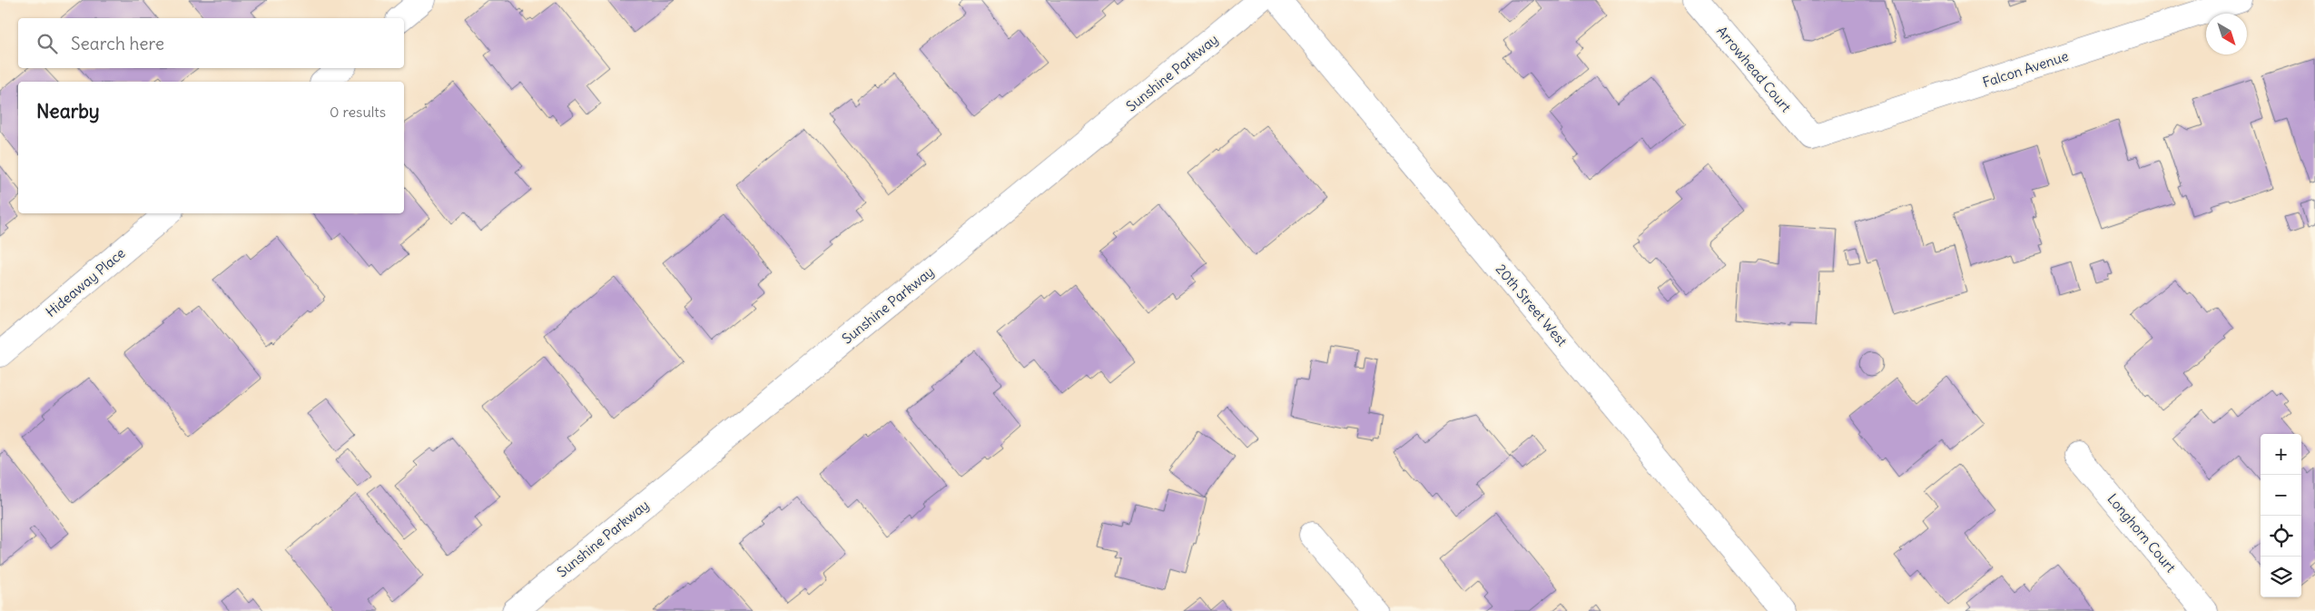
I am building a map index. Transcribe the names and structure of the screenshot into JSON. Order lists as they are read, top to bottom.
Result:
{
  "streets": {
    "street": [
      "Arrowhead Court",
      "Falcon Avenue",
      "Sunshine Parkway",
      "Hideaway Place",
      "20th Street West",
      "Longhorn Court"
    ]
  },
  "crossings": [
    ["Arrowhead Court", "Falcon Avenue"]
  ],
  "north": "bottom right",
  "page": {
    "search": "Search here",
    "heading": ["Nearby", "0 results"],
    "map_buttons": ["+", "−"]
  }
}
